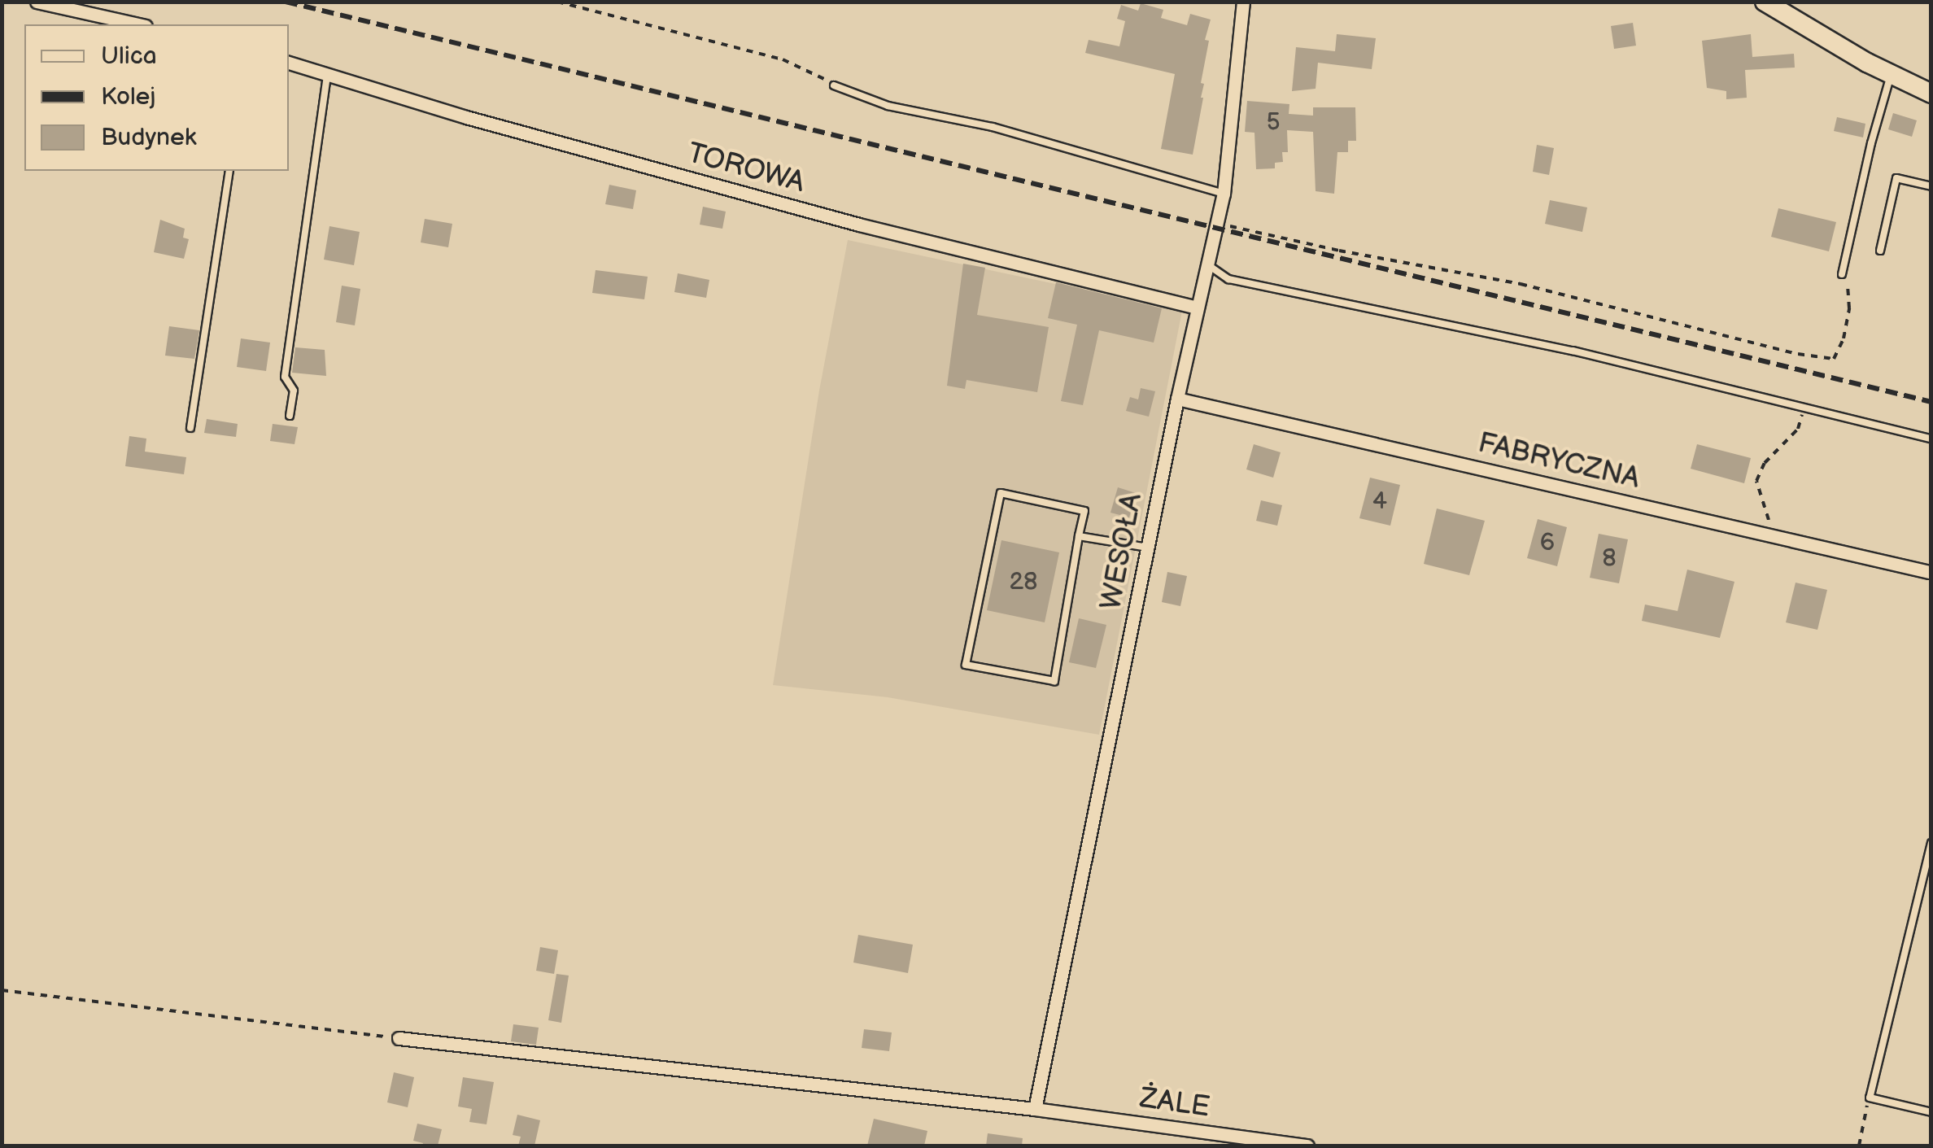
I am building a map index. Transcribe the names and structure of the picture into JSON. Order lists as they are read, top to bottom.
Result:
{
  "streets": {
    "street": [
      "TOROWA",
      "FABRYCZNA",
      "WESOŁA",
      "ŻALE"
    ]
  },
  "crossings": [
    ["TOROWA", "WESOŁA"],
    ["FABRYCZNA", "WESOŁA"],
    ["WESOŁA", "ŻALE"]
  ],
  "house_numbers": [
    "5",
    "4",
    "6",
    "8",
    "28"
  ],
  "legend": ["Ulica", "Kolej", "Budynek"]
}
